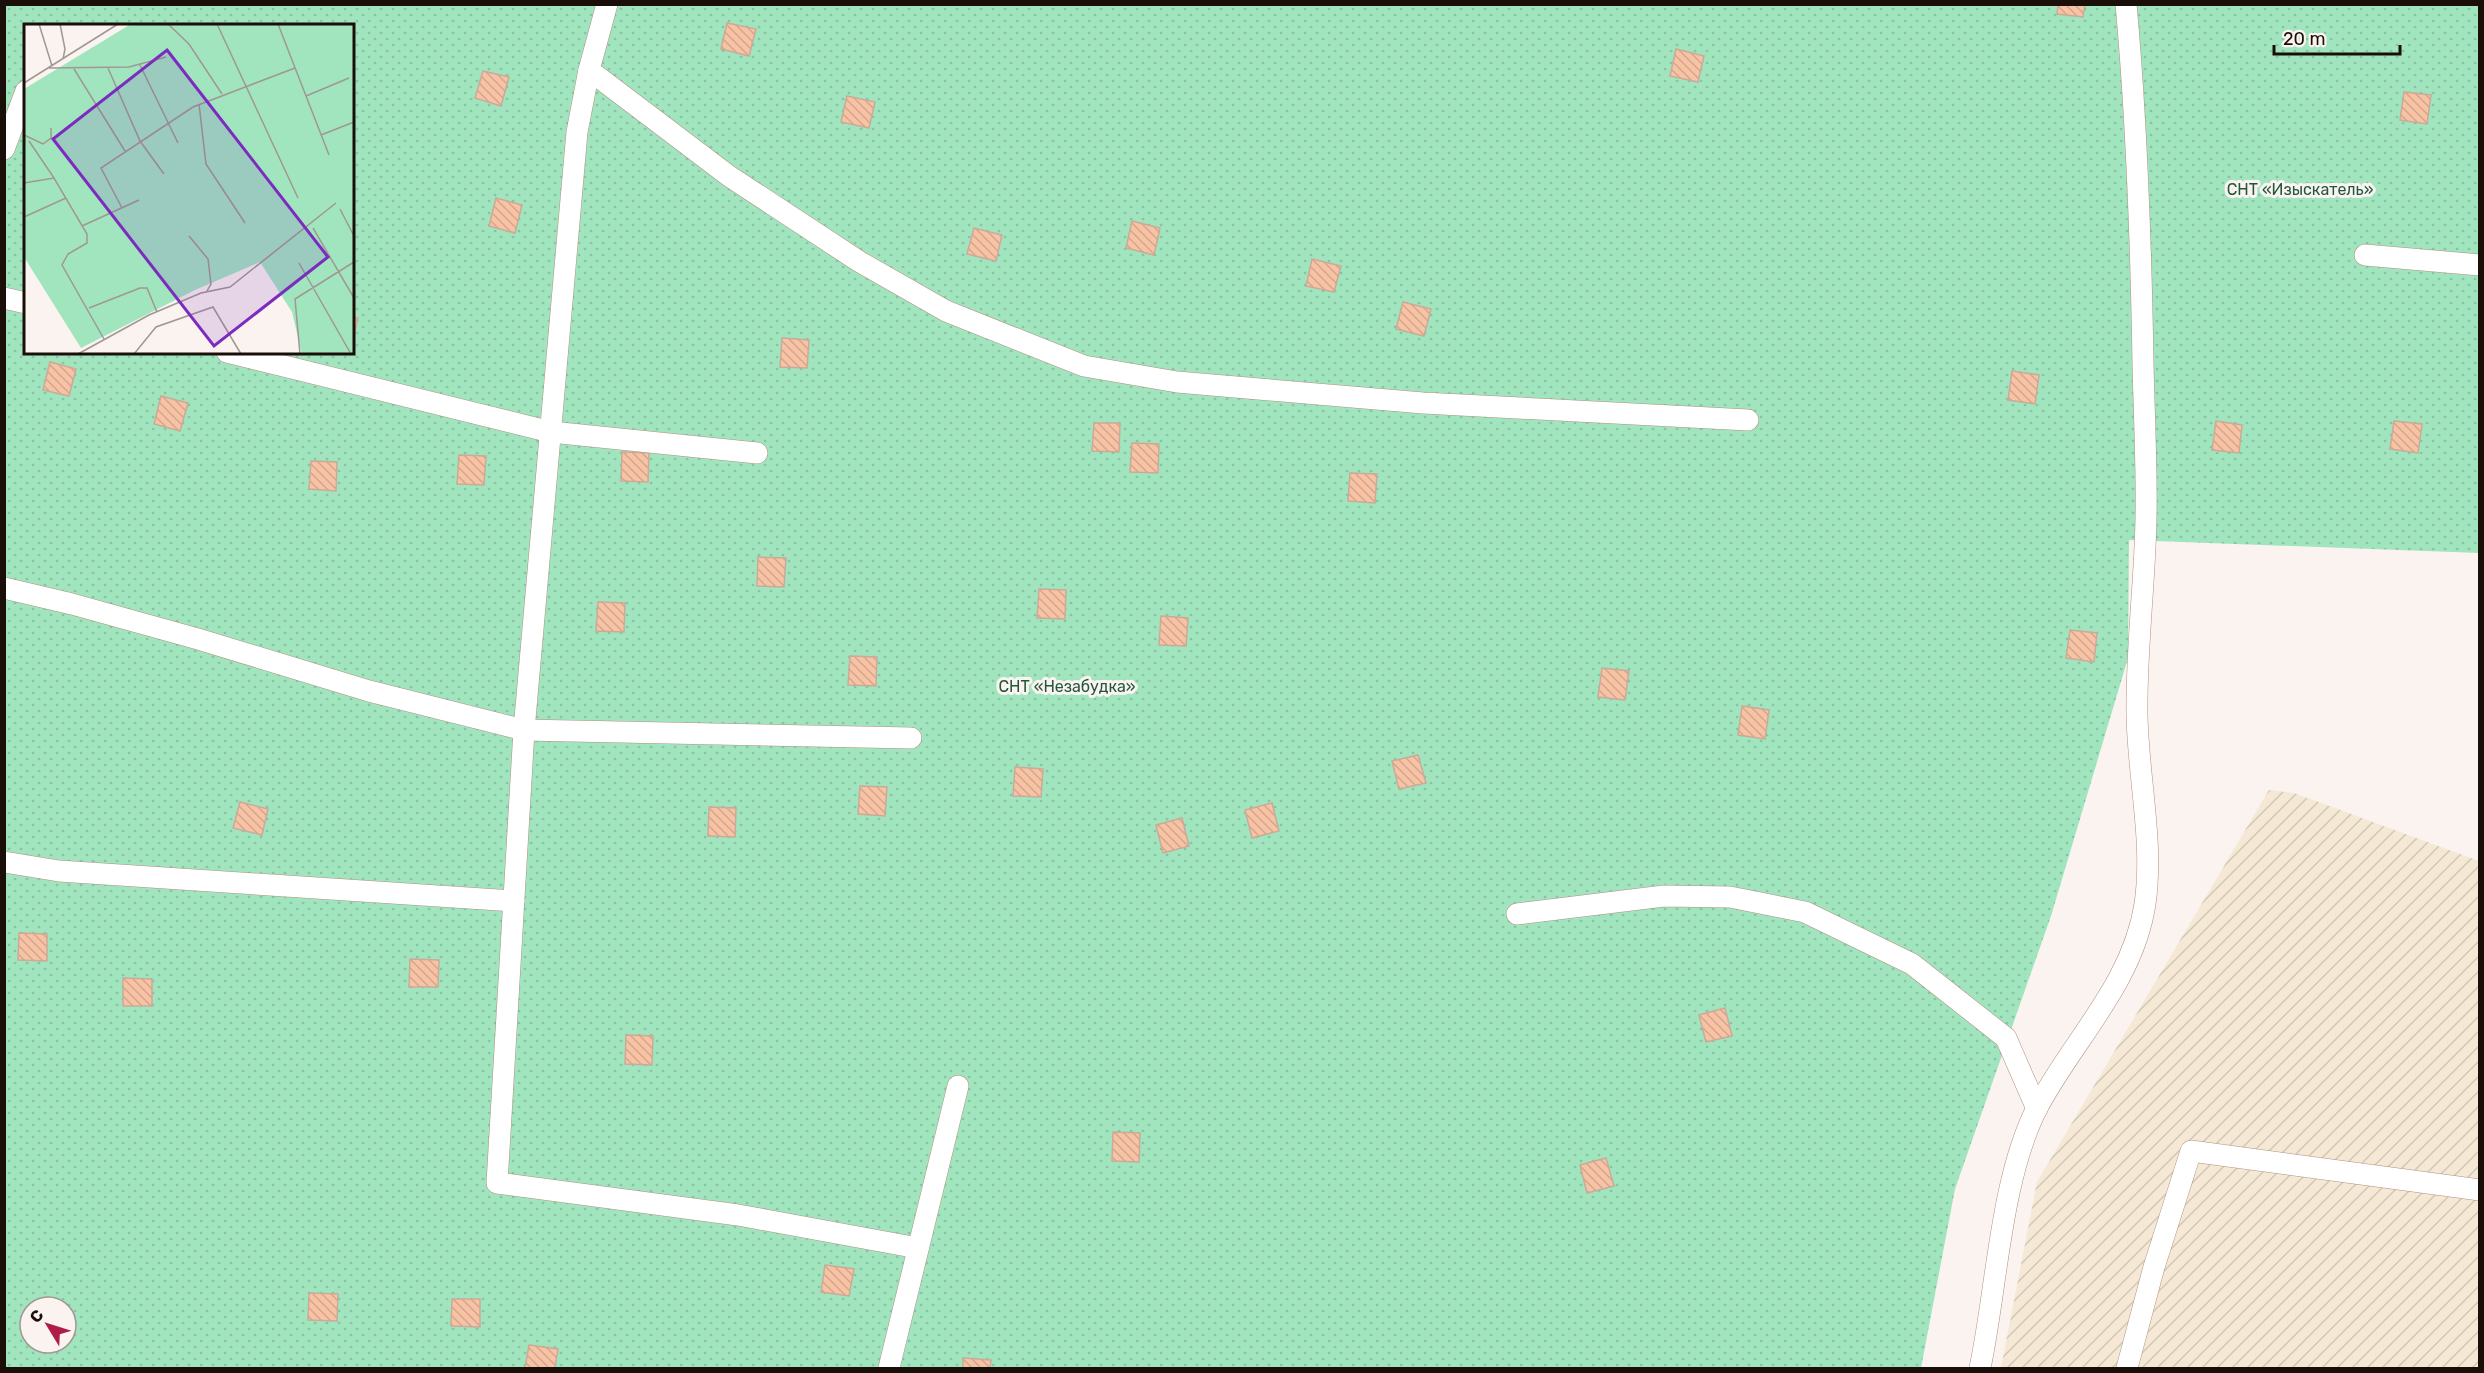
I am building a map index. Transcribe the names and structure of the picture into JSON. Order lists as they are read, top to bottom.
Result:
{
  "parks": ["СНТ «Изыскатель»", "СНТ «Незабудка»"],
  "scale_bar": "20 m",
  "north": "top left"
}
